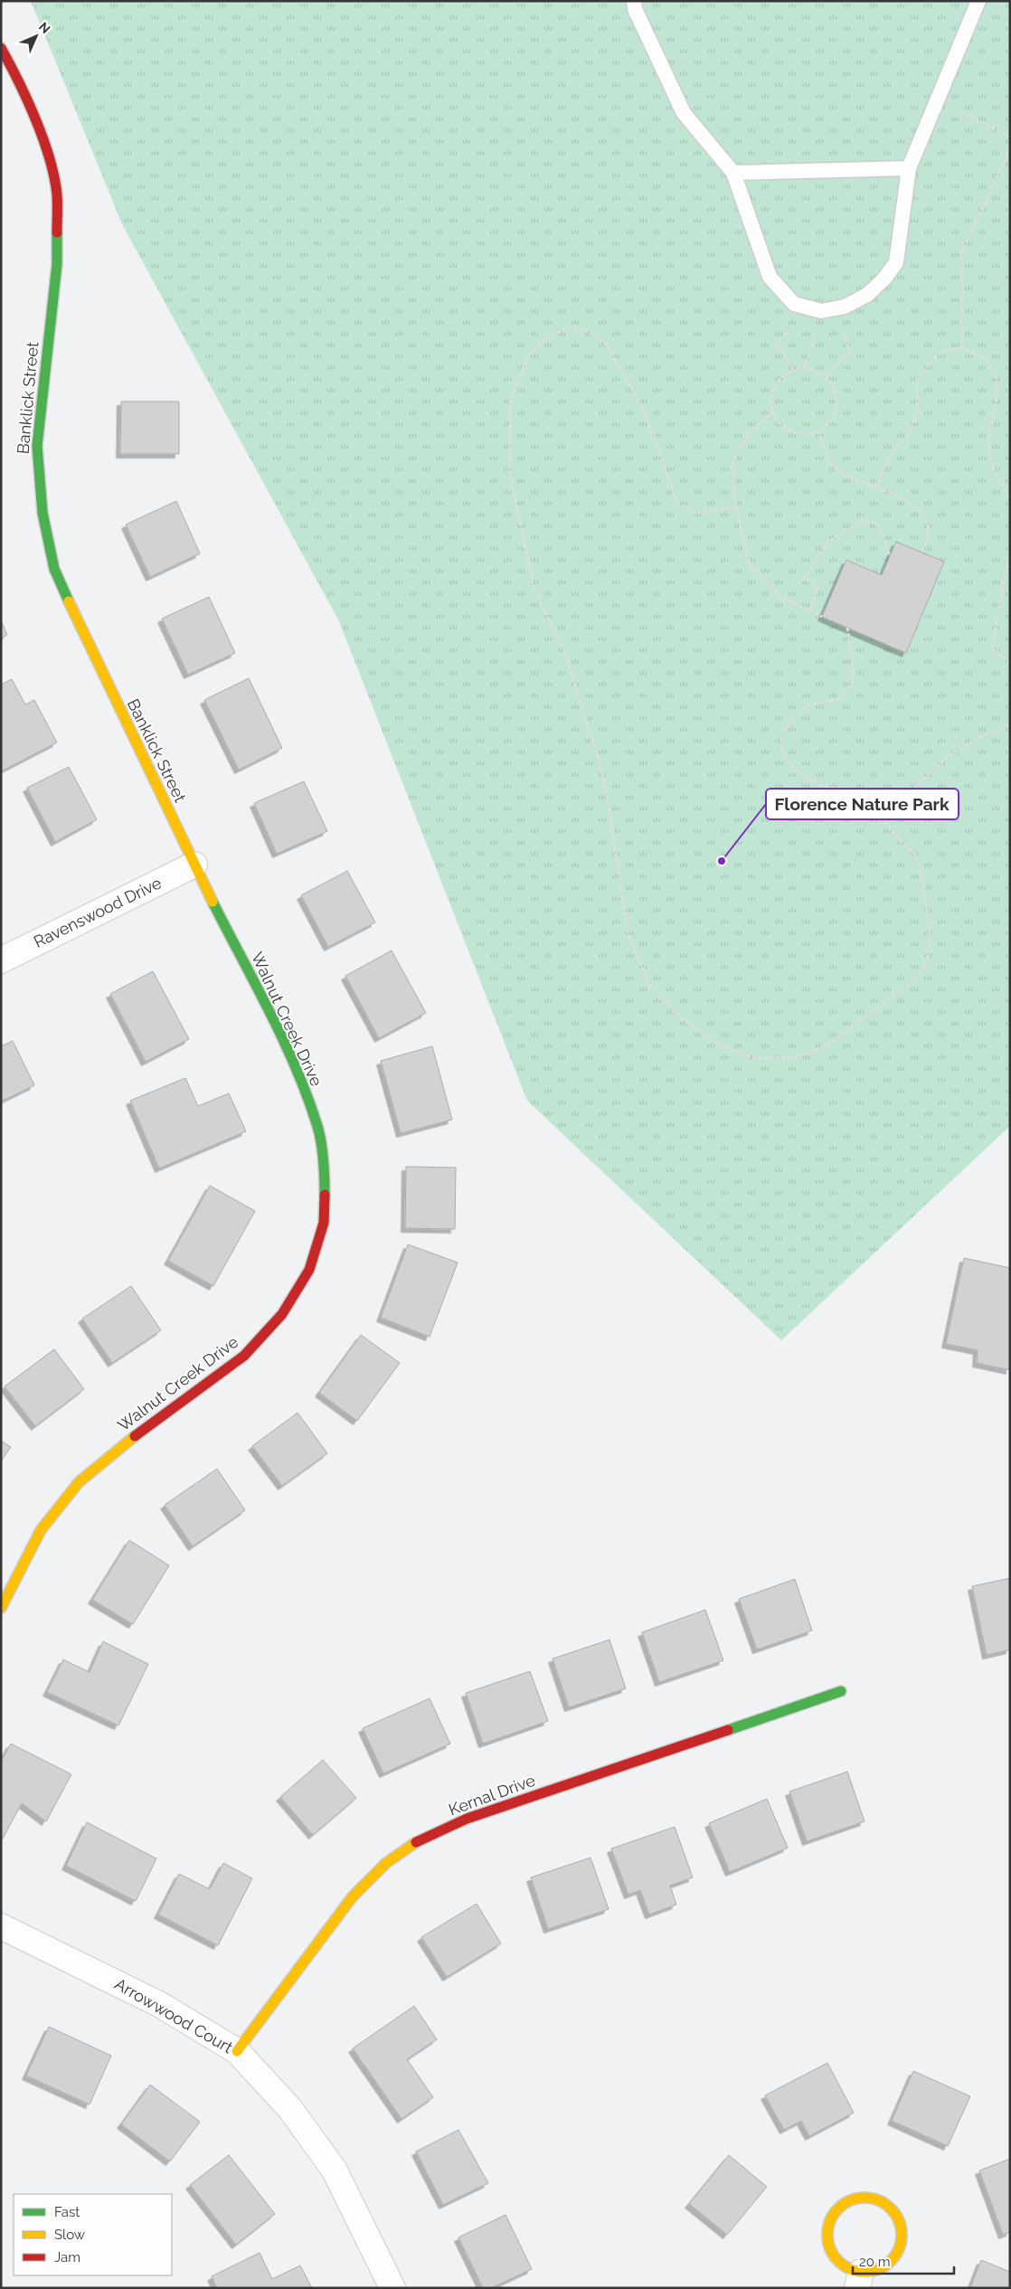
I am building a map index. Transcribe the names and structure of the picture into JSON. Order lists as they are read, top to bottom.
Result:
{
  "streets": {
    "street": [
      "Banklick Street",
      "Ravenswood Drive",
      "Walnut Creek Drive",
      "Kernal Drive",
      "Arrowwood Court"
    ]
  },
  "crossings": [
    ["Banklick Street", "Ravenswood Drive"],
    ["Banklick Street", "Walnut Creek Drive"],
    ["Ravenswood Drive", "Walnut Creek Drive"],
    ["Kernal Drive", "Arrowwood Court"]
  ],
  "places": ["Florence Nature Park"],
  "legend": ["Fast", "Slow", "Jam"],
  "scale_bar": "20 m",
  "north": "top right"
}
